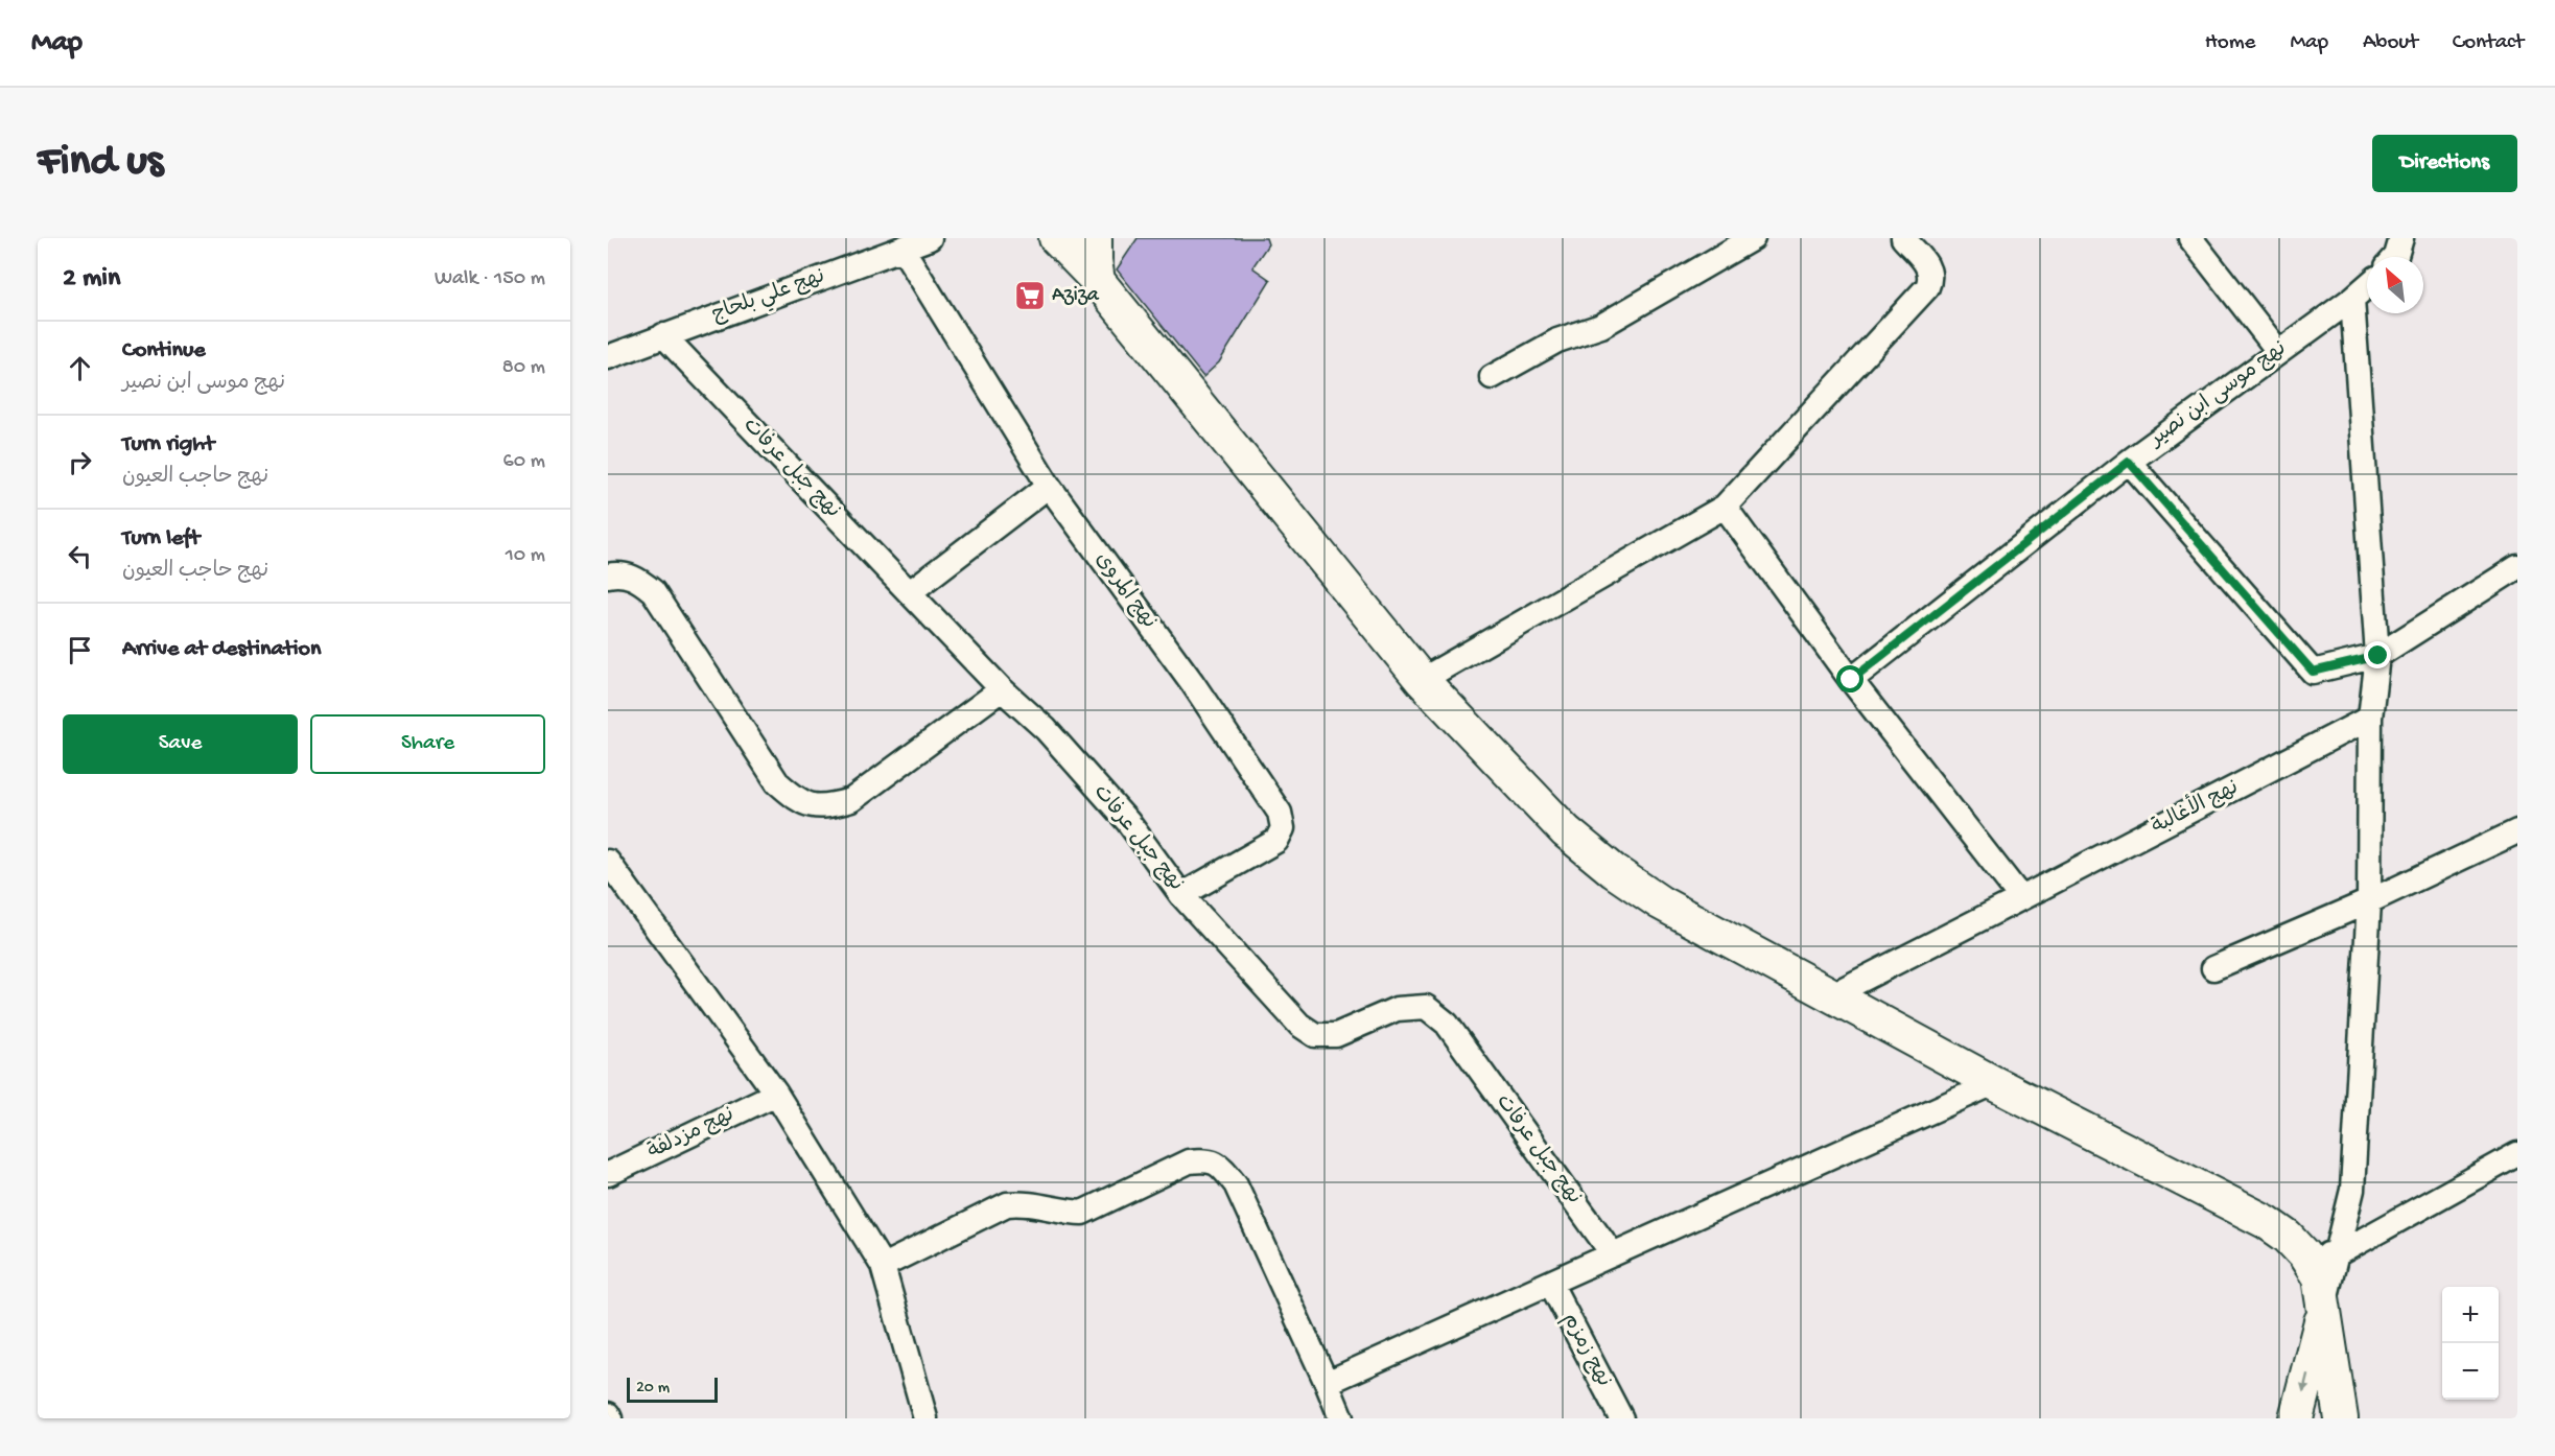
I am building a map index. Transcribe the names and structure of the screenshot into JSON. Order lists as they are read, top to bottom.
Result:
{
  "streets": {
    "street": [
      "نهج علي بلحاج",
      "نهج موسى ابن نصير",
      "نهج جبل عرفات",
      "نهج المروى",
      "نهج الأغالبة",
      "نهج مزدلفة",
      "نهج زمزم"
    ]
  },
  "crossings": [
    ["نهج علي بلحاج", "نهج جبل عرفات"],
    ["نهج علي بلحاج", "نهج المروى"],
    ["نهج جبل عرفات", "نهج المروى"]
  ],
  "places": {
    "supermarket": ["Aziza"]
  },
  "scale_bar": "20 m",
  "north": "top left",
  "page": {
    "header": "Map",
    "nav": [
      "Home",
      "Map",
      "About",
      "Contact"
    ],
    "buttons": [
      "Directions",
      ["Save", "Share"]
    ],
    "title": "Find us",
    "heading": ["2 min", "Walk · 150 m"],
    "list": [
      ["Continue", "نهج موسى ابن نصير", "80 m"],
      ["Turn right", "نهج حاجب العيون", "60 m"],
      ["Turn left", "نهج حاجب العيون", "10 m"],
      "Arrive at destination"
    ],
    "map_buttons": ["+", "−"],
    "scale": "20 m"
  }
}
